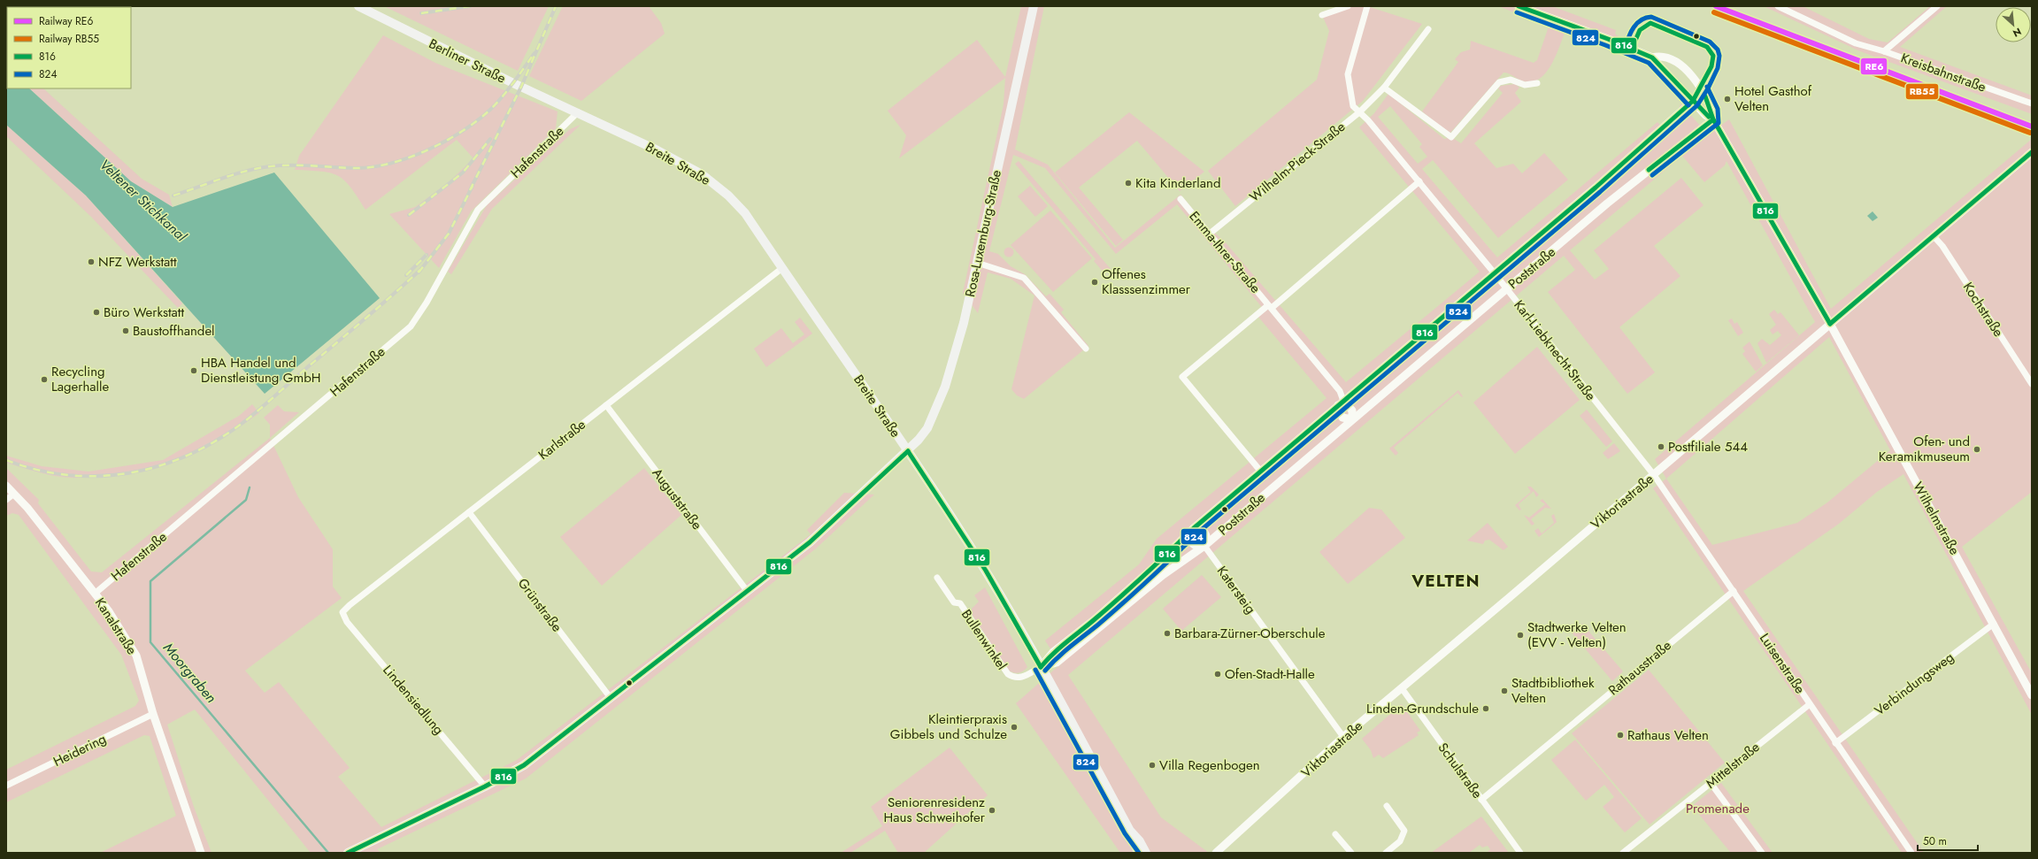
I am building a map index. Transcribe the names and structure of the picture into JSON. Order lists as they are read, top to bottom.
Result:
{
  "streets": {
    "main road": ["Berliner Straße", "Breite Straße", "Rosa-Luxemburg-Straße"],
    "street": [
      "Kreisbahnstraße",
      "Hafenstraße",
      "Wilhelm-Pieck-Straße",
      "Emma-Ihrer-Straße",
      "Poststraße",
      "Kochstraße",
      "Karl-Liebknecht-Straße",
      "Karlstraße",
      "Auguststraße",
      "Viktoriastraße",
      "Wilhelmstraße",
      "Katersteig",
      "Grünstraße",
      "Kanalstraße",
      "Bullenwinkel",
      "Luisenstraße",
      "Rathausstraße",
      "Verbindungsweg",
      "Lindensiedlung",
      "Heidering",
      "Mittelstraße",
      "Schulstraße"
    ]
  },
  "crossings": [
    ["Berliner Straße", "Hafenstraße"],
    ["Berliner Straße", "Breite Straße"],
    ["Hafenstraße", "Breite Straße"],
    ["Hafenstraße", "Kanalstraße"],
    ["Wilhelm-Pieck-Straße", "Emma-Ihrer-Straße"],
    ["Wilhelm-Pieck-Straße", "Karl-Liebknecht-Straße"],
    ["Breite Straße", "Rosa-Luxemburg-Straße"],
    ["Breite Straße", "Poststraße"],
    ["Breite Straße", "Karlstraße"],
    ["Breite Straße", "Bullenwinkel"],
    ["Rosa-Luxemburg-Straße", "Auguststraße"],
    ["Rosa-Luxemburg-Straße", "Grünstraße"],
    ["Rosa-Luxemburg-Straße", "Lindensiedlung"],
    ["Emma-Ihrer-Straße", "Poststraße"],
    ["Poststraße", "Karl-Liebknecht-Straße"],
    ["Poststraße", "Wilhelmstraße"],
    ["Poststraße", "Katersteig"],
    ["Poststraße", "Bullenwinkel"],
    ["Kochstraße", "Viktoriastraße"],
    ["Karl-Liebknecht-Straße", "Viktoriastraße"],
    ["Karl-Liebknecht-Straße", "Luisenstraße"],
    ["Karlstraße", "Auguststraße"],
    ["Karlstraße", "Grünstraße"],
    ["Karlstraße", "Lindensiedlung"],
    ["Viktoriastraße", "Wilhelmstraße"],
    ["Viktoriastraße", "Katersteig"],
    ["Viktoriastraße", "Luisenstraße"],
    ["Viktoriastraße", "Schulstraße"],
    ["Wilhelmstraße", "Verbindungsweg"],
    ["Kanalstraße", "Heidering"],
    ["Luisenstraße", "Rathausstraße"],
    ["Luisenstraße", "Verbindungsweg"],
    ["Luisenstraße", "Mittelstraße"],
    ["Rathausstraße", "Schulstraße"]
  ],
  "districts": ["VELTEN"],
  "water": ["Veltener Stichkanal", "Moorgraben"],
  "parks": ["Promenade"],
  "places": [
    "Hotel Gasthof Velten",
    "Kita Kinderland",
    "NFZ Werkstatt",
    "Offenes Klasssenzimmer",
    "Büro Werkstatt",
    "Baustoffhandel",
    "HBA Handel und Dienstleistung GmbH",
    "Recycling Lagerhalle",
    "Postfiliale 544",
    "Ofen- und Keramikmuseum",
    "Barbara-Zürner-Oberschule",
    "Stadtwerke Velten (EVV - Velten)",
    "Ofen-Stadt-Halle",
    "Stadtbibliothek Velten",
    "Linden-Grundschule",
    "Kleintierpraxis Gibbels und Schulze",
    "Rathaus Velten",
    "Villa Regenbogen",
    "Seniorenresidenz Haus Schweihofer"
  ],
  "lines": [
    "rail line RE6",
    "transit line 816",
    "rail line RB55",
    "transit line 824"
  ],
  "legend": [
    "Railway RE6",
    "Railway RB55",
    "816",
    "824"
  ],
  "scale_bar": "50 m",
  "north": "bottom right"
}
